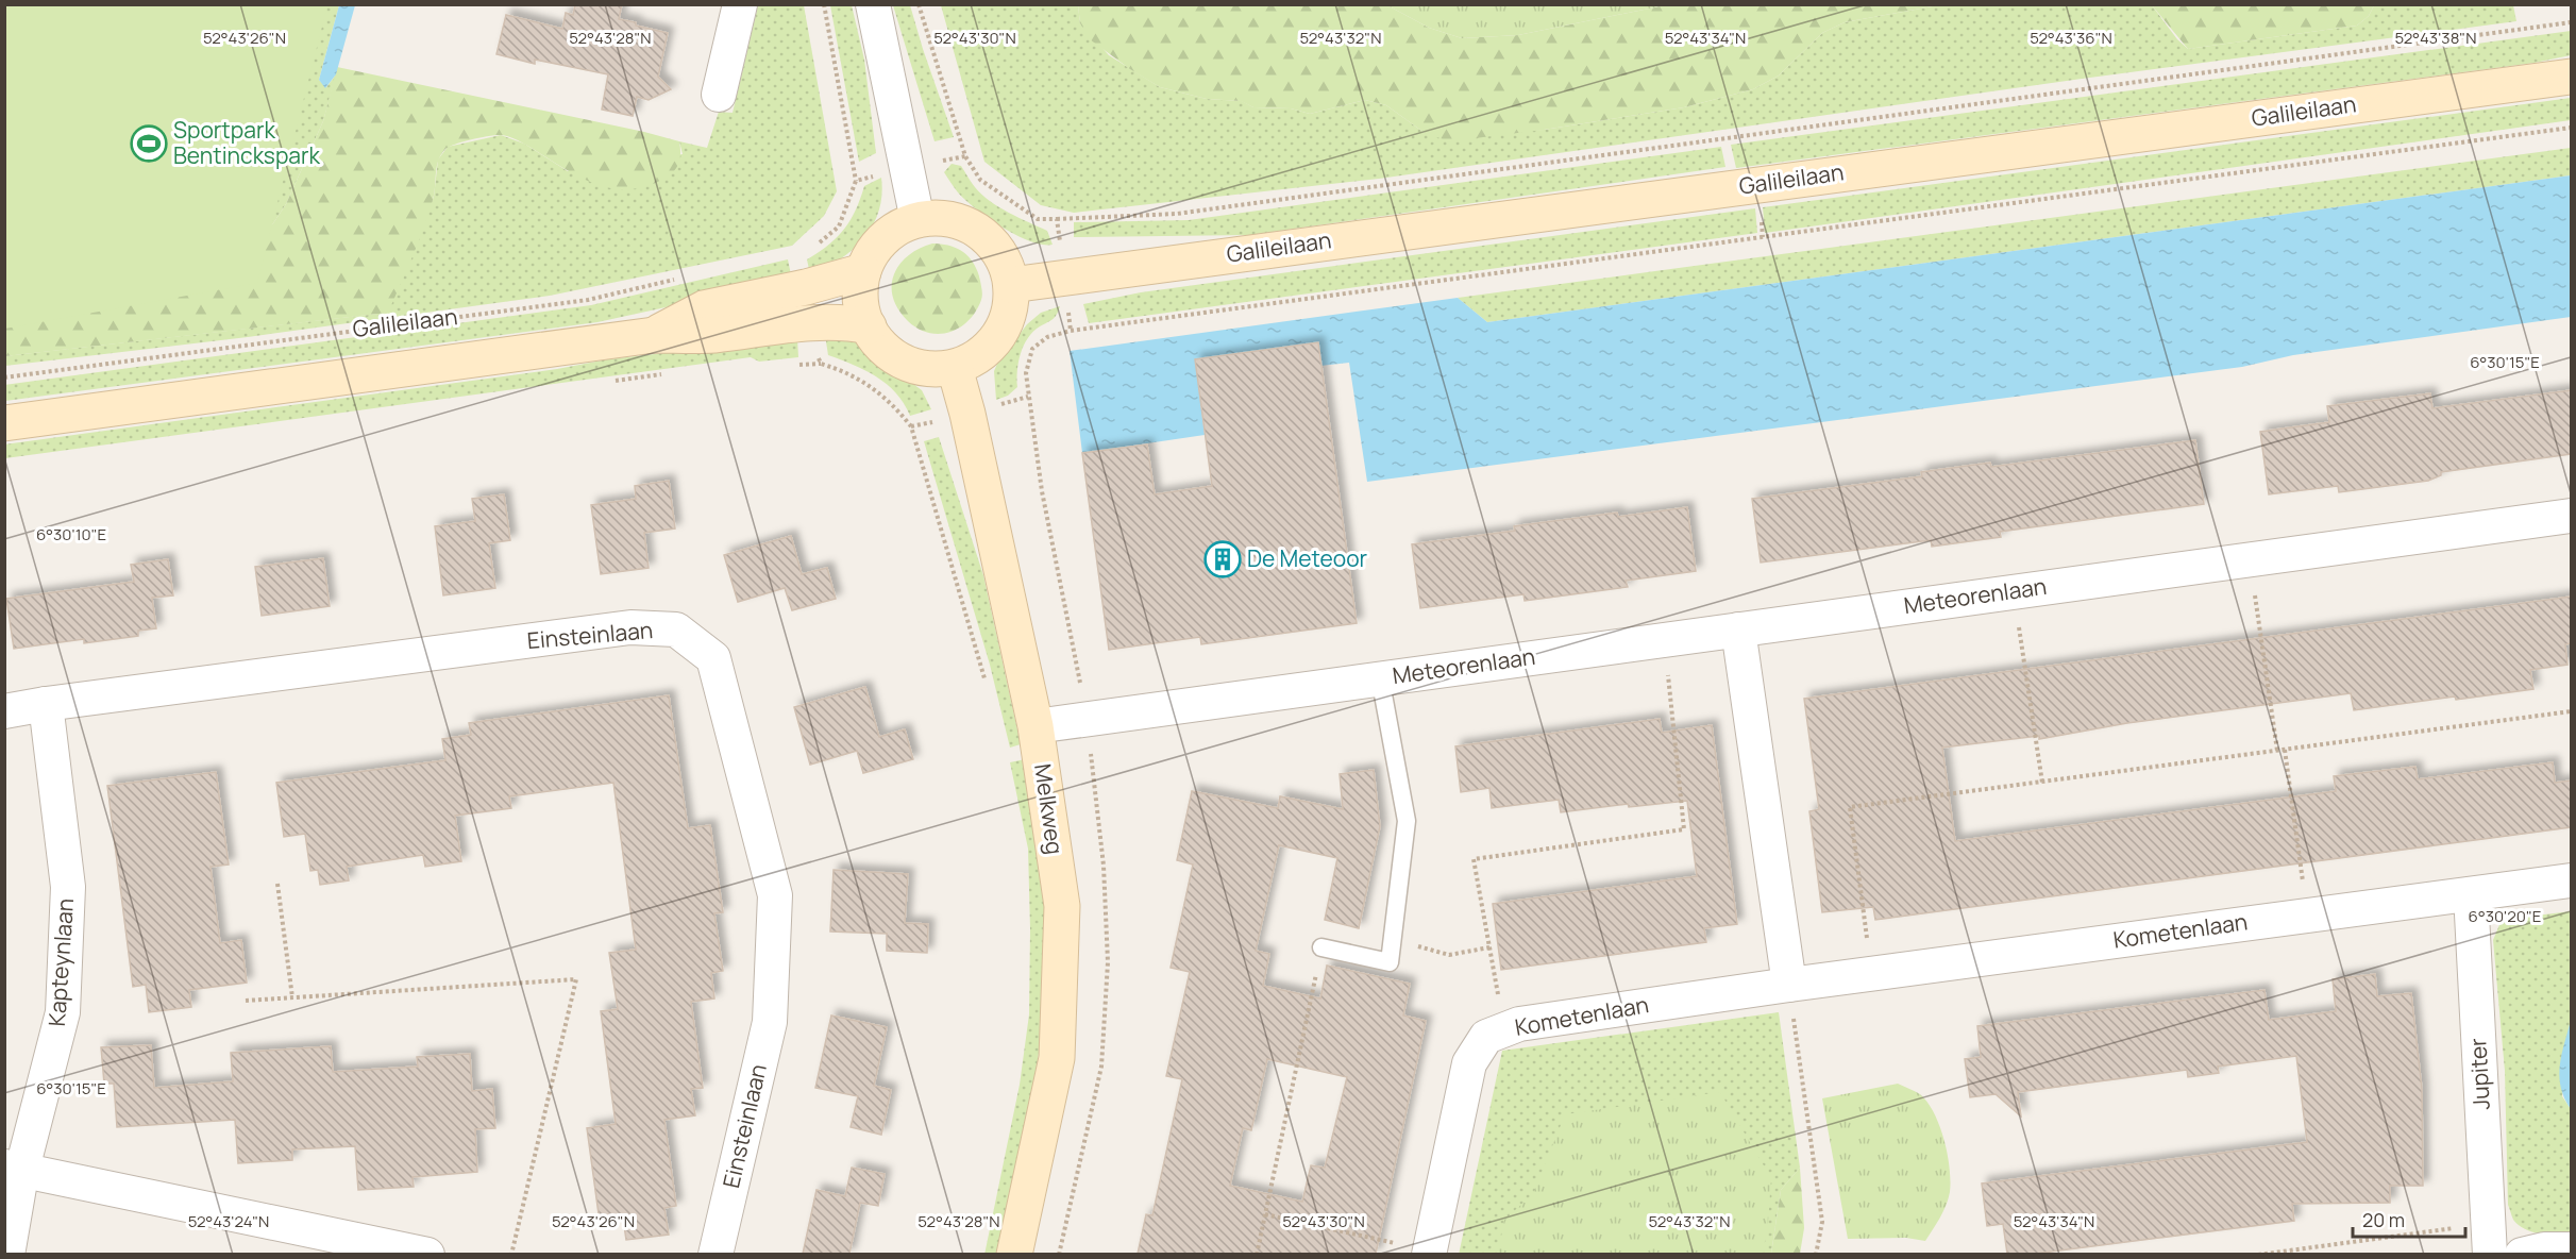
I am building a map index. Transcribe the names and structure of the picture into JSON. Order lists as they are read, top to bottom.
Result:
{
  "streets": {
    "main road": ["Galileilaan", "Melkweg"],
    "street": [
      "Meteorenlaan",
      "Einsteinlaan",
      "Kometenlaan",
      "Kapteynlaan",
      "Jupiter"
    ]
  },
  "crossings": [
    ["Galileilaan", "Melkweg"],
    ["Meteorenlaan", "Melkweg"],
    ["Einsteinlaan", "Kapteynlaan"],
    ["Kometenlaan", "Jupiter"]
  ],
  "places": {
    "sports": ["Sportpark Bentinckspark"],
    "building": ["De Meteoor"]
  },
  "scale_bar": "20 m",
  "coordinates": [
    "52°43'26\"N",
    "52°43'28\"N",
    "52°43'30\"N",
    "52°43'32\"N",
    "52°43'34\"N",
    "52°43'36\"N",
    "52°43'38\"N",
    "6°30'15\"E",
    "6°30'10\"E",
    "6°30'20\"E",
    "52°43'24\"N"
  ]
}
